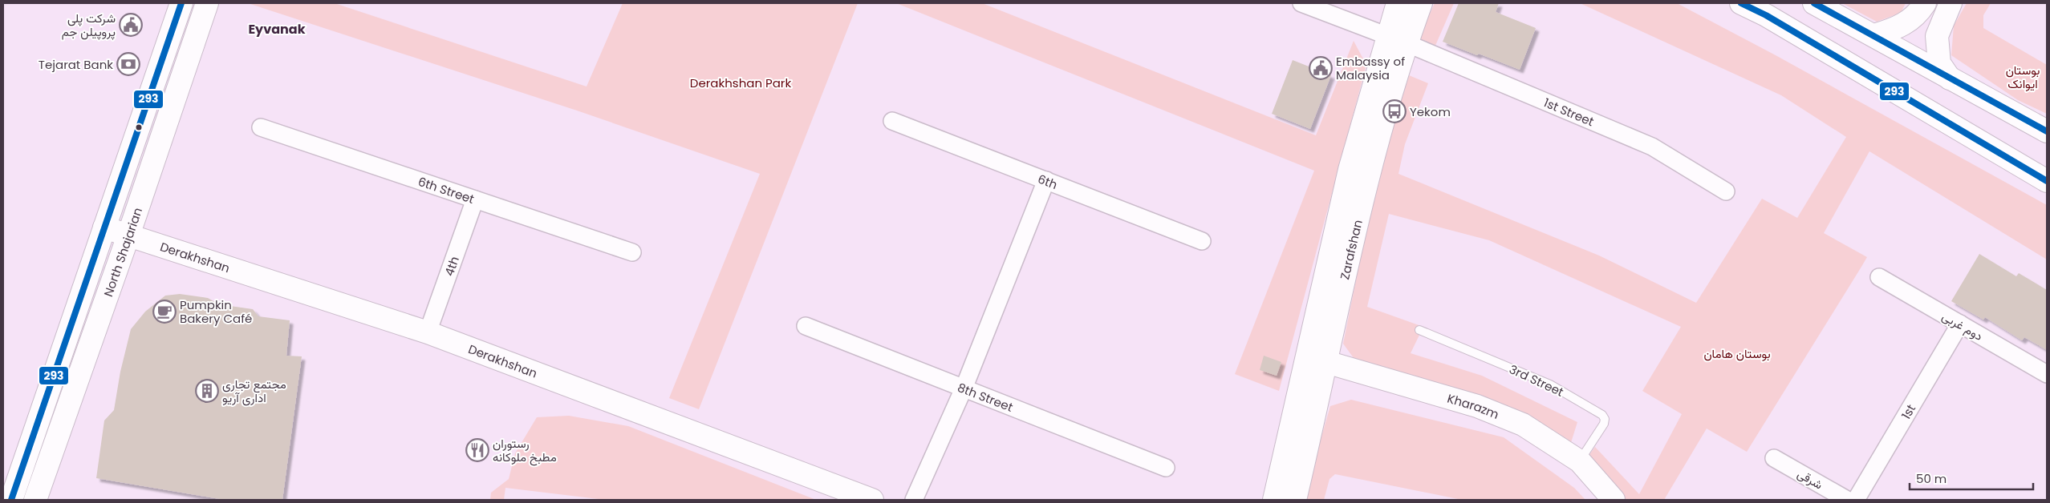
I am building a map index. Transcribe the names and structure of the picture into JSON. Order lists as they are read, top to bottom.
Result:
{
  "streets": {
    "street": [
      "1st Street",
      "6th",
      "6th Street",
      "Zarafshan",
      "North Shajarian",
      "Derakhshan",
      "4th",
      "دوم غربی",
      "8th Street",
      "Kharazm",
      "1st",
      "شرقی"
    ],
    "lane": ["3rd Street"]
  },
  "crossings": [
    ["1st Street", "Zarafshan"],
    ["6th Street", "4th"],
    ["Zarafshan", "Kharazm"],
    ["North Shajarian", "Derakhshan"],
    ["Derakhshan", "4th"],
    ["دوم غربی", "1st"],
    ["3rd Street", "Kharazm"]
  ],
  "districts": ["Eyvanak"],
  "parks": ["بوستان ایوانک", "Derakhshan Park", "بوستان هامان"],
  "places": {
    "public building": ["شرکت پلی پروپیلن جم", "Embassy of Malaysia"],
    "bank": ["Tejarat Bank"],
    "bus stop": ["Yekom"],
    "cafe": ["Pumpkin Bakery Café"],
    "building": ["مجتمع تجاری اداری آريو"],
    "restaurant": ["رستوران مطبخ ملوکانه"]
  },
  "lines": ["transit line 293"],
  "scale_bar": "50 m"
}
